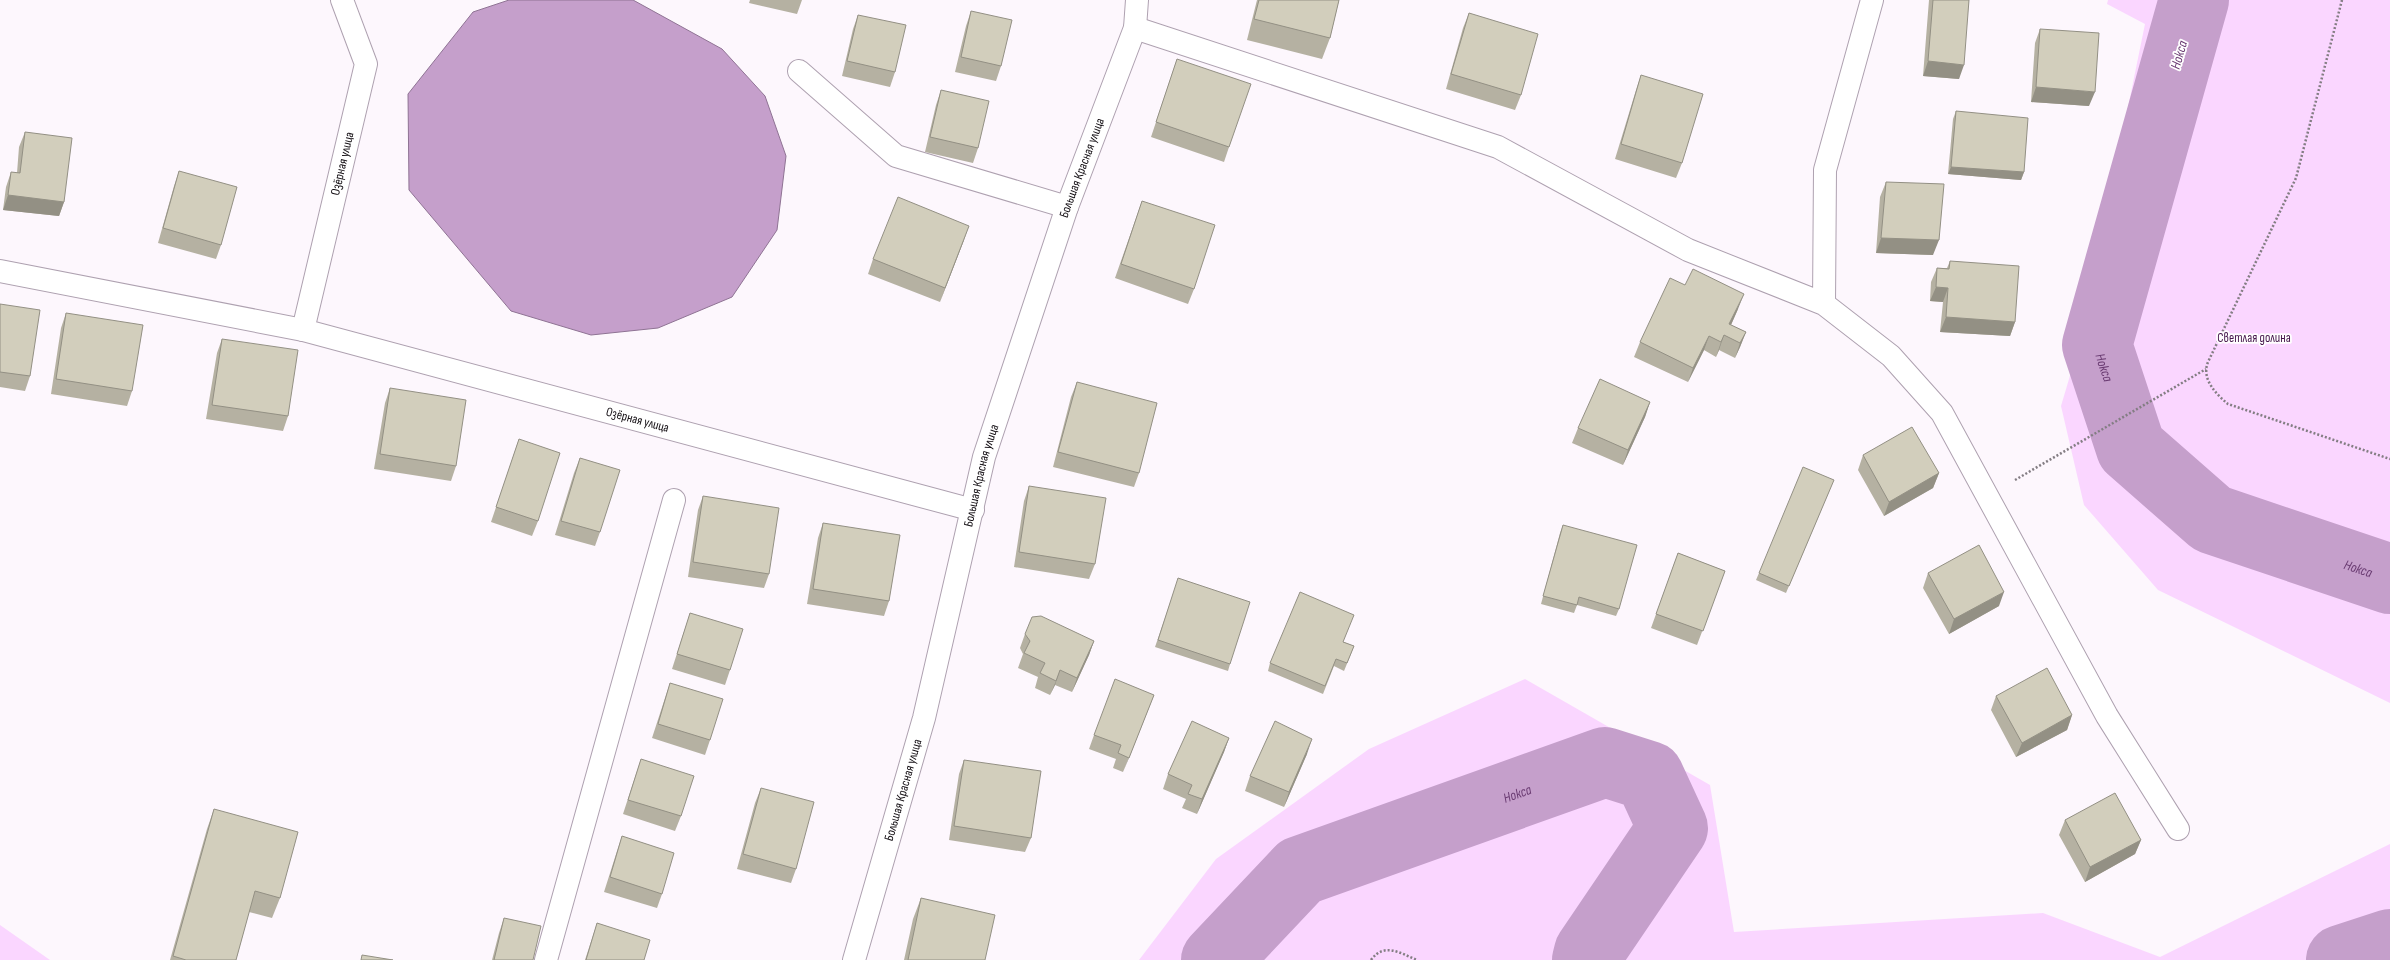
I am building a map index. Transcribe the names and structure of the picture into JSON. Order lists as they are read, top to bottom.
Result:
{
  "streets": {
    "street": ["Озёрная улица", "Большая Красная улица"]
  },
  "crossings": [
    ["Озёрная улица", "Большая Красная улица"]
  ],
  "water": ["Нокса"],
  "parks": ["Светлая долина"]
}
